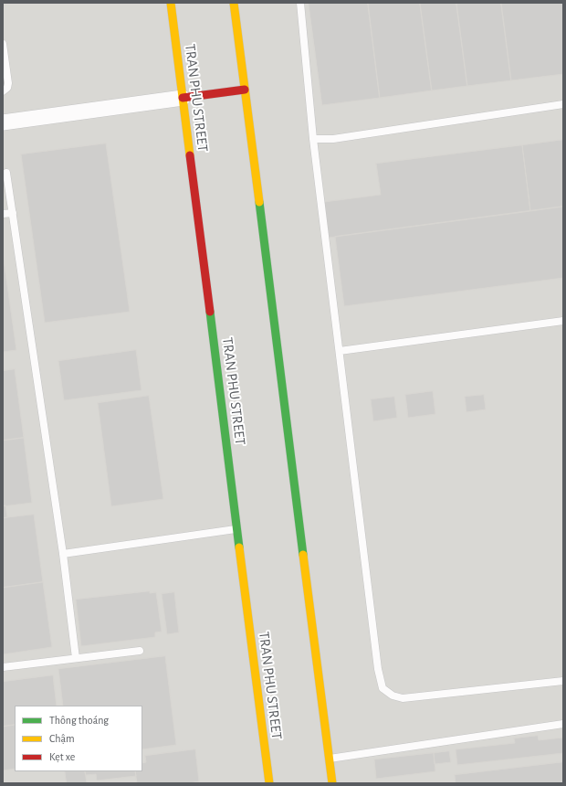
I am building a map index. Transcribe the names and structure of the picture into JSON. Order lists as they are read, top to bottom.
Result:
{
  "streets": {
    "main road": ["TRAN PHU STREET"]
  },
  "legend": ["Thông thoáng", "Chậm", "Kẹt xe"]
}
